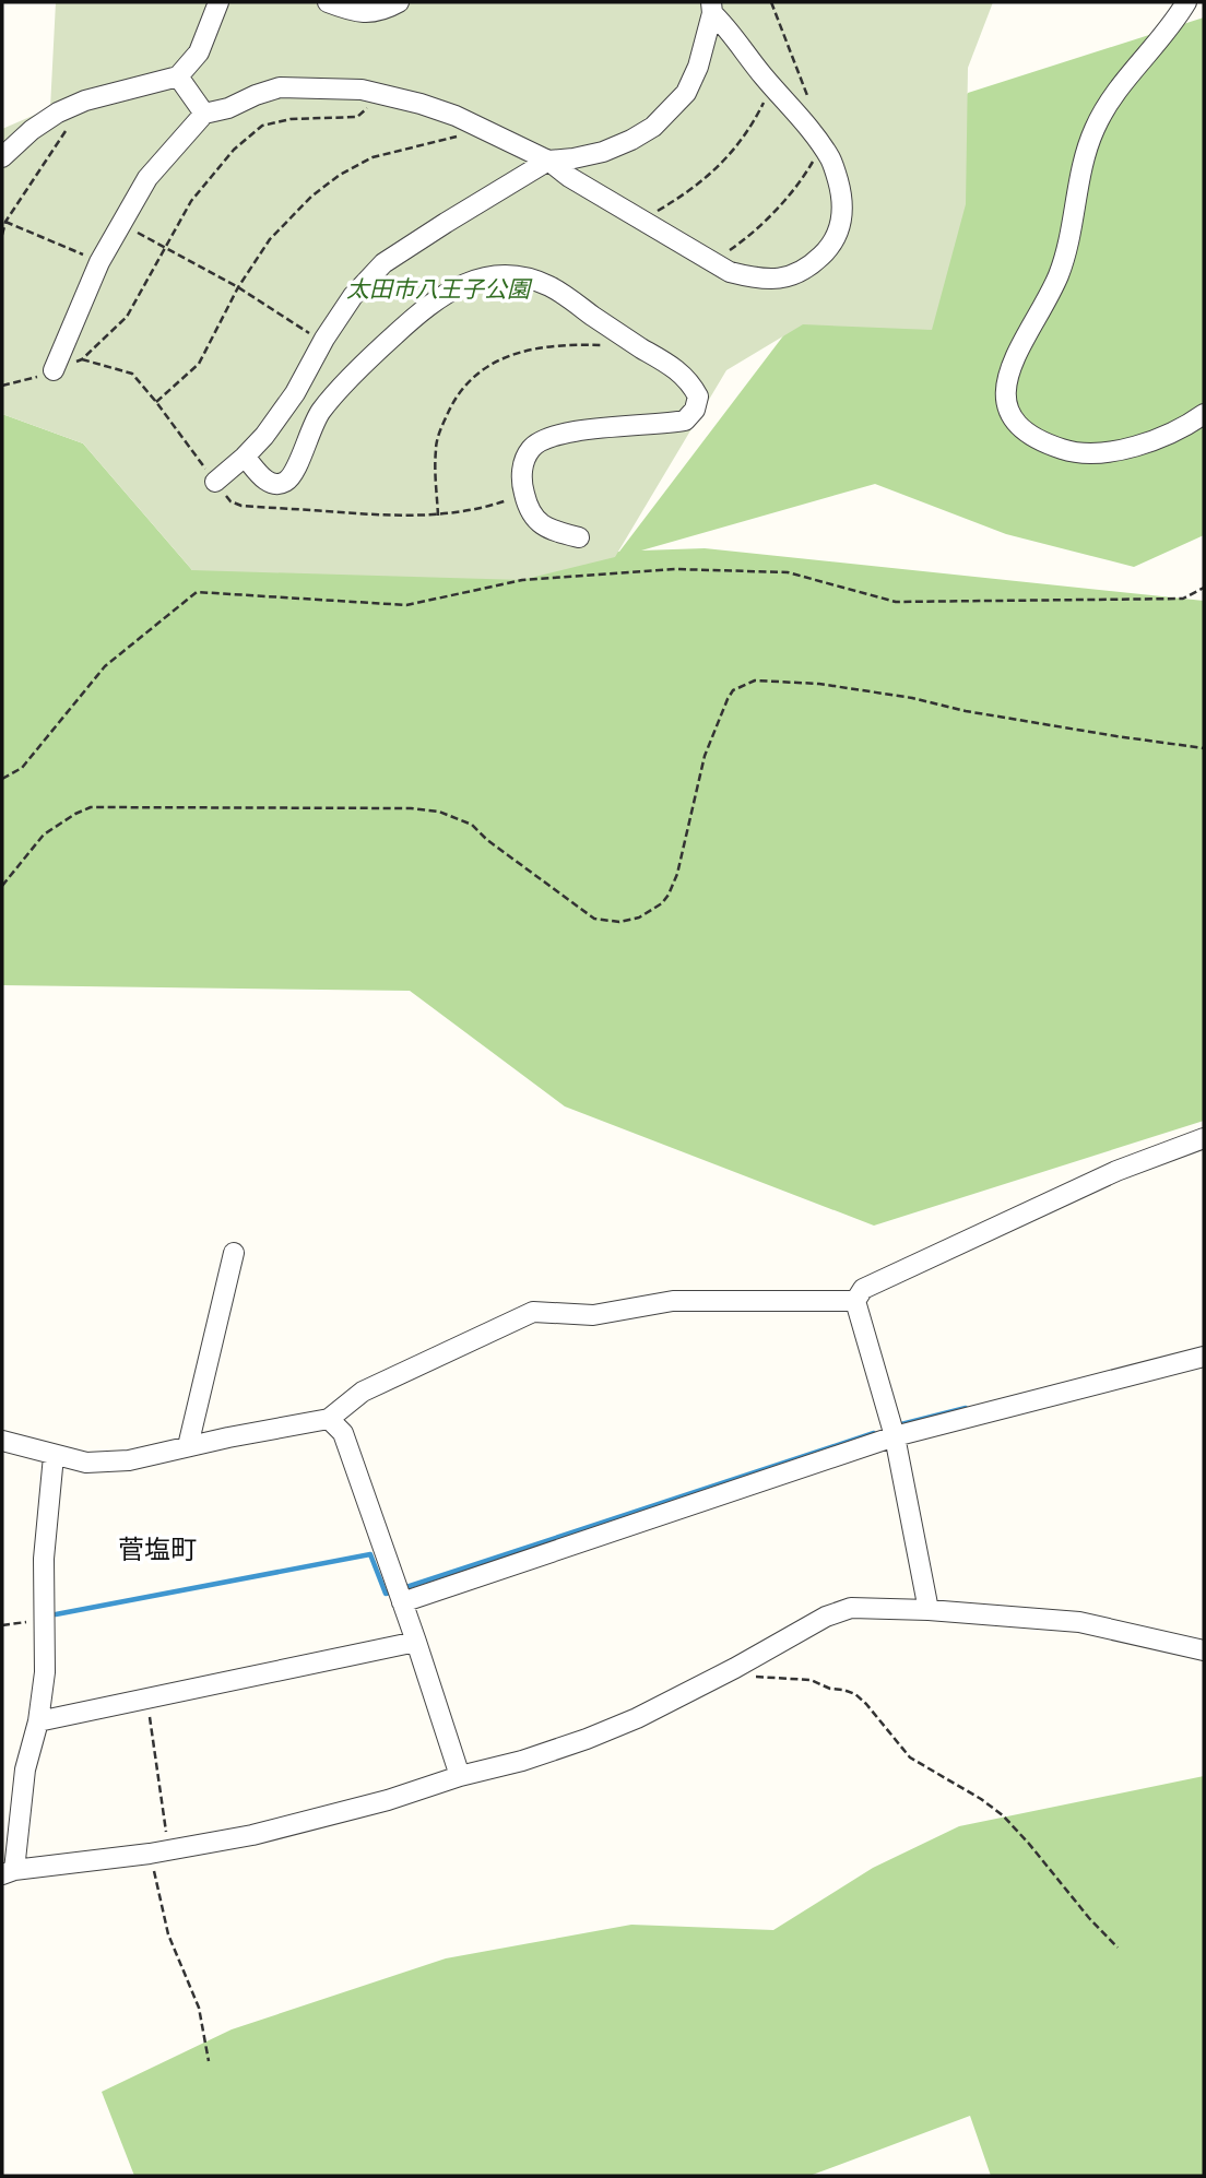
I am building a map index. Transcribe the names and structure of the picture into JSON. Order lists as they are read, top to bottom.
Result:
{
  "districts": ["菅塩町"],
  "parks": ["太田市八王子公園"]
}
